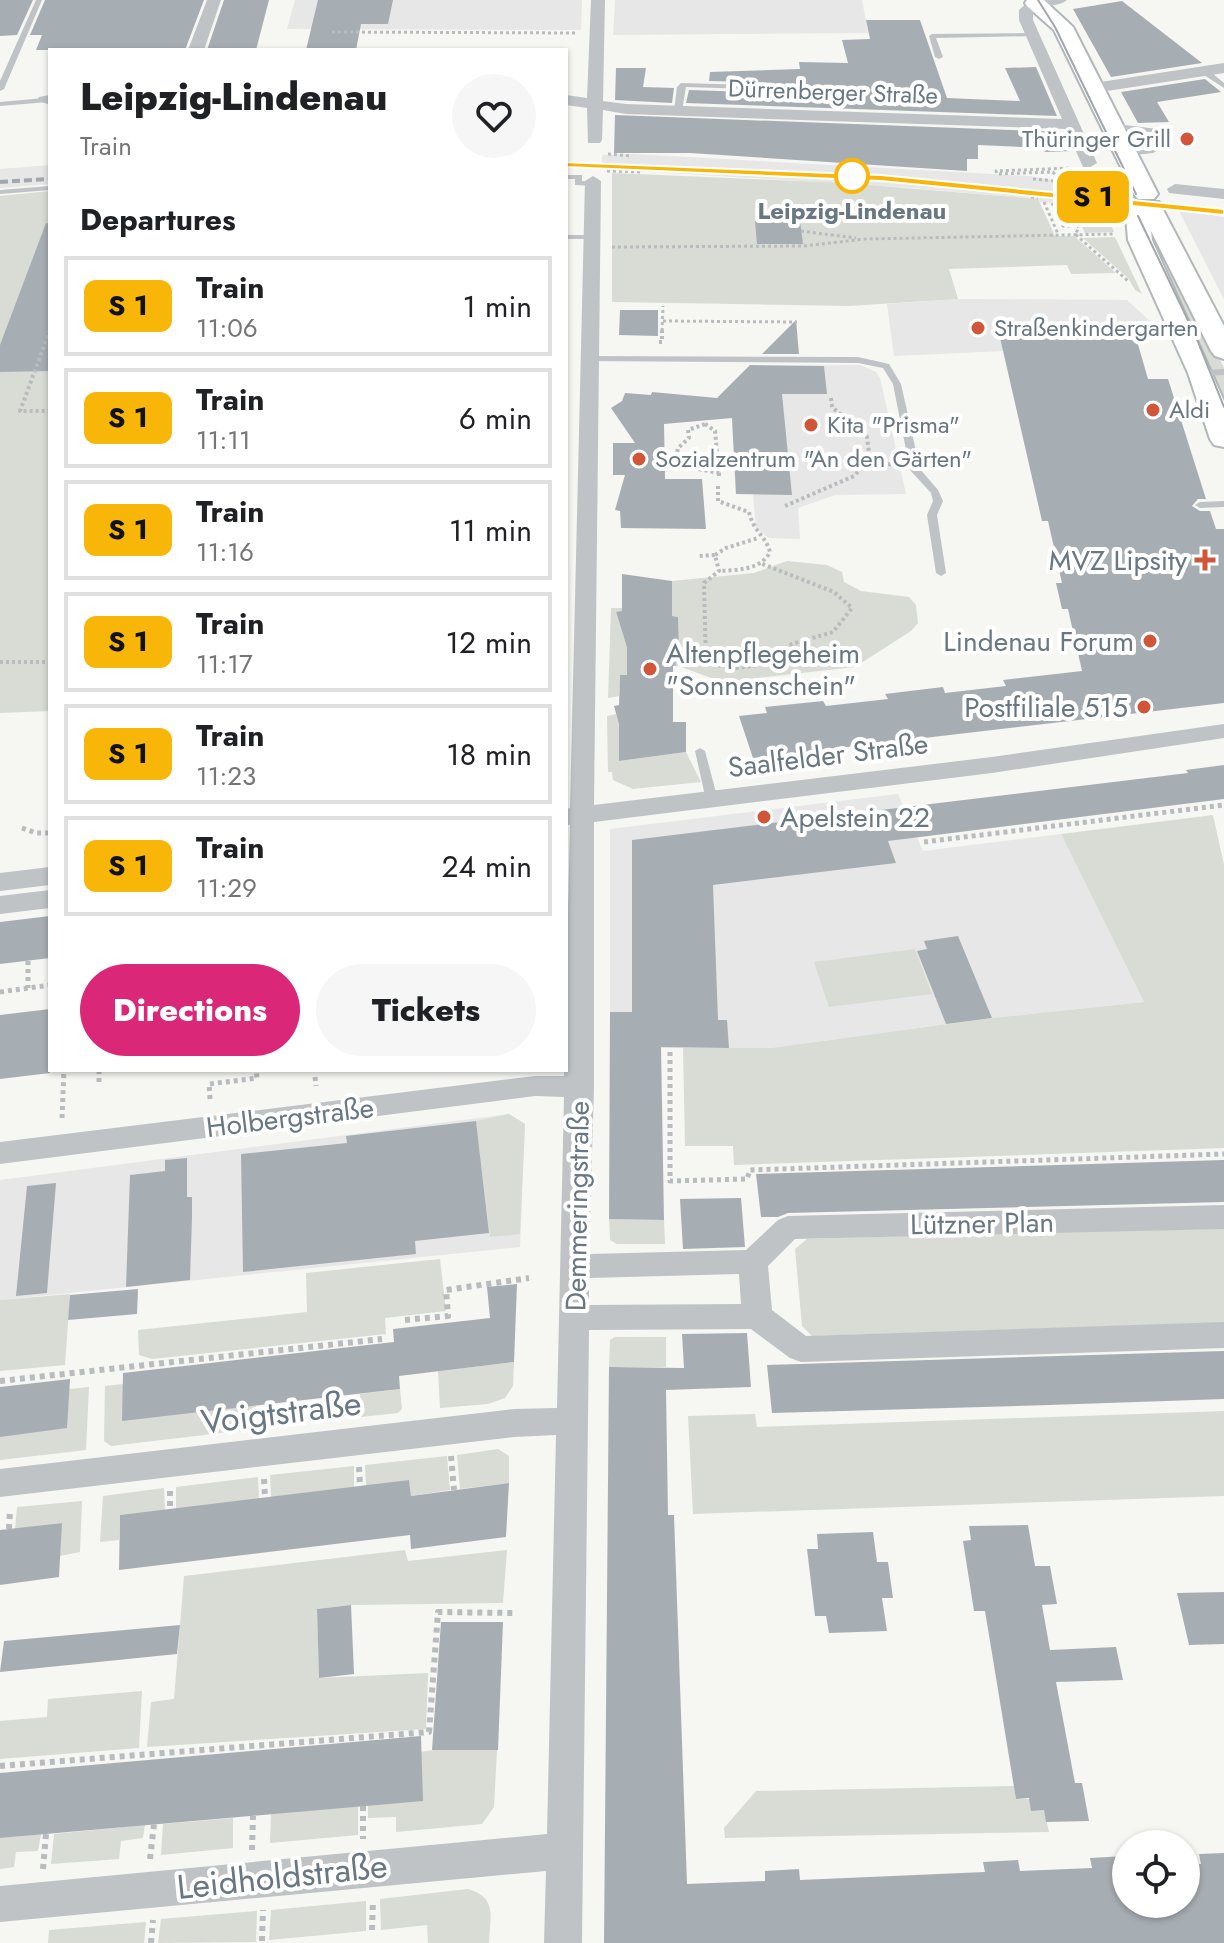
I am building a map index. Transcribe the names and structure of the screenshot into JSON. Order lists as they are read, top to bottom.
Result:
{
  "streets": {
    "street": [
      "Dürrenberger Straße",
      "Saalfelder Straße",
      "Holbergstraße",
      "Demmeringstraße",
      "Lützner Plan",
      "Voigtstraße",
      "Leidholdstraße"
    ]
  },
  "crossings": [
    ["Saalfelder Straße", "Demmeringstraße"],
    ["Holbergstraße", "Demmeringstraße"],
    ["Demmeringstraße", "Voigtstraße"],
    ["Demmeringstraße", "Leidholdstraße"]
  ],
  "places": {
    "other": [
      "Thüringer Grill",
      "Leipzig-Lindenau",
      "Straßenkindergarten",
      "Aldi",
      "Kita \"Prisma\"",
      "Sozialzentrum \"An den Gärten\"",
      "Lindenau Forum",
      "Altenpflegeheim \"Sonnenschein\"",
      "Postfiliale 515",
      "Apelstein 22"
    ],
    "health": ["MVZ Lipsity"]
  },
  "page": {
    "on_map": "S 1",
    "heading": [
      ["Leipzig-Lindenau", "Train"],
      "Departures"
    ],
    "list": [
      {
        "mark": "S 1",
        "name": "Train",
        "note": "11:06",
        "value": "1 min"
      },
      {
        "mark": "S 1",
        "name": "Train",
        "note": "11:11",
        "value": "6 min"
      },
      {
        "mark": "S 1",
        "name": "Train",
        "note": "11:16",
        "value": "11 min"
      },
      {
        "mark": "S 1",
        "name": "Train",
        "note": "11:17",
        "value": "12 min"
      },
      {
        "mark": "S 1",
        "name": "Train",
        "note": "11:23",
        "value": "18 min"
      },
      {
        "mark": "S 1",
        "name": "Train",
        "note": "11:29",
        "value": "24 min"
      }
    ],
    "buttons": ["Directions", "Tickets"]
  }
}
